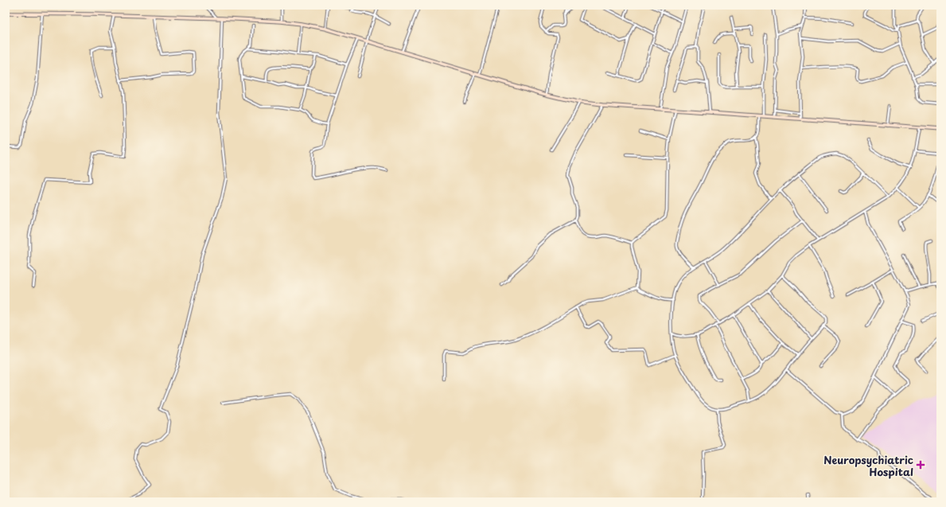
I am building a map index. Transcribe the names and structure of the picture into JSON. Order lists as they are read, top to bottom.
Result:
{
  "places": {
    "health": ["Neuropsychiatric Hospital"]
  }
}
